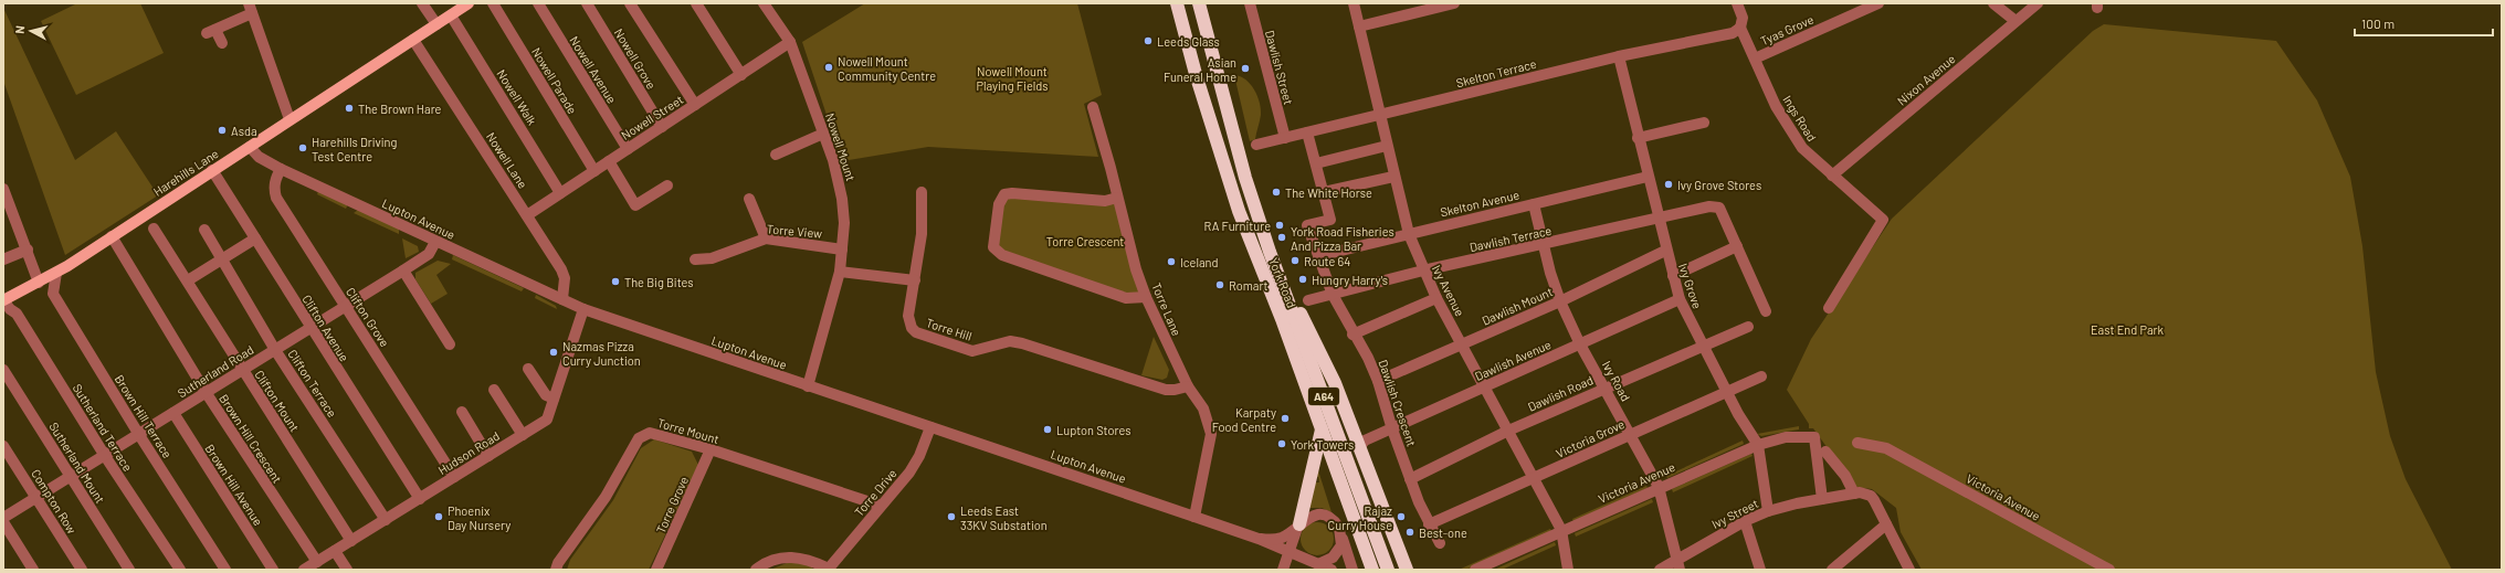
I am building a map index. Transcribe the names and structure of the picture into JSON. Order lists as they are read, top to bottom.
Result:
{
  "streets": {
    "highway": ["York Road", "A64"],
    "main road": ["Harehills Lane"],
    "street": [
      "Tyas Grove",
      "Nowell Grove",
      "Dawlish Street",
      "Nowell Avenue",
      "Skelton Terrace",
      "Nixon Avenue",
      "Nowell Parade",
      "Nowell Walk",
      "Nowell Street",
      "Ings Road",
      "Nowell Mount",
      "Nowell Lane",
      "Skelton Avenue",
      "Lupton Avenue",
      "Torre View",
      "Dawlish Terrace",
      "Ivy Grove",
      "Ivy Avenue",
      "Dawlish Mount",
      "Torre Lane",
      "Clifton Grove",
      "Clifton Avenue",
      "Torre Hill",
      "Dawlish Avenue",
      "Sutherland Road",
      "Ivy Road",
      "Clifton Terrace",
      "Dawlish Road",
      "Clifton Mount",
      "Dawlish Crescent",
      "Brown Hill Terrace",
      "Sutherland Terrace",
      "Torre Mount",
      "Brown Hill Crescent",
      "Victoria Grove",
      "Hudson Road",
      "Sutherland Mount",
      "Victoria Avenue",
      "Brown Hill Avenue",
      "Torre Drive",
      "Compton Row",
      "Torre Grove",
      "Ivy Street"
    ]
  },
  "crossings": [
    ["Tyas Grove", "Ings Road"],
    ["Nowell Grove", "Nowell Street"],
    ["Dawlish Street", "Skelton Terrace"],
    ["Nowell Avenue", "Nowell Street"],
    ["Skelton Terrace", "Ings Road"],
    ["Skelton Terrace", "Ivy Grove"],
    ["Skelton Terrace", "Ivy Avenue"],
    ["Nixon Avenue", "Ings Road"],
    ["Nowell Parade", "Nowell Street"],
    ["Nowell Walk", "Nowell Street"],
    ["Nowell Walk", "Harehills Lane"],
    ["Nowell Street", "Nowell Mount"],
    ["Nowell Street", "Nowell Lane"],
    ["Nowell Mount", "Lupton Avenue"],
    ["Nowell Mount", "Torre View"],
    ["Nowell Lane", "Harehills Lane"],
    ["Nowell Lane", "Lupton Avenue"],
    ["Harehills Lane", "Lupton Avenue"],
    ["Harehills Lane", "Clifton Avenue"],
    ["Harehills Lane", "Brown Hill Terrace"],
    ["Harehills Lane", "Sutherland Terrace"],
    ["Harehills Lane", "Brown Hill Crescent"],
    ["Skelton Avenue", "Ivy Grove"],
    ["Skelton Avenue", "Ivy Avenue"],
    ["Skelton Avenue", "Ivy Road"],
    ["Skelton Avenue", "Dawlish Crescent"],
    ["Lupton Avenue", "Torre Lane"],
    ["Lupton Avenue", "Clifton Grove"],
    ["Lupton Avenue", "Sutherland Road"],
    ["Lupton Avenue", "Hudson Road"],
    ["Lupton Avenue", "Torre Drive"],
    ["Dawlish Terrace", "Ivy Grove"],
    ["Dawlish Terrace", "Ivy Avenue"],
    ["Dawlish Terrace", "Ivy Road"],
    ["Dawlish Terrace", "Dawlish Crescent"],
    ["Ivy Grove", "Dawlish Mount"],
    ["Ivy Grove", "Dawlish Avenue"],
    ["Ivy Grove", "Dawlish Road"],
    ["Ivy Grove", "Victoria Grove"],
    ["Ivy Grove", "Victoria Avenue"],
    ["Ivy Grove", "Ivy Street"],
    ["Ivy Avenue", "Dawlish Mount"],
    ["Ivy Avenue", "Dawlish Avenue"],
    ["Ivy Avenue", "Dawlish Road"],
    ["Ivy Avenue", "Victoria Grove"],
    ["Ivy Avenue", "Victoria Avenue"],
    ["Dawlish Mount", "Ivy Road"],
    ["Dawlish Mount", "Dawlish Crescent"],
    ["Torre Lane", "Torre Hill"],
    ["Clifton Grove", "Sutherland Road"],
    ["Clifton Grove", "Hudson Road"],
    ["Clifton Avenue", "Sutherland Road"],
    ["Clifton Avenue", "Hudson Road"],
    ["Dawlish Avenue", "Ivy Road"],
    ["Dawlish Avenue", "Dawlish Crescent"],
    ["Sutherland Road", "Clifton Terrace"],
    ["Sutherland Road", "Clifton Mount"],
    ["Sutherland Road", "Brown Hill Terrace"],
    ["Sutherland Road", "Sutherland Terrace"],
    ["Sutherland Road", "Brown Hill Crescent"],
    ["Sutherland Road", "Sutherland Mount"],
    ["Sutherland Road", "Brown Hill Avenue"],
    ["Sutherland Road", "Compton Row"],
    ["Ivy Road", "Dawlish Road"],
    ["Ivy Road", "Victoria Grove"],
    ["Ivy Road", "Victoria Avenue"],
    ["Ivy Road", "Ivy Street"],
    ["Clifton Terrace", "Hudson Road"],
    ["Dawlish Road", "Dawlish Crescent"],
    ["Clifton Mount", "Hudson Road"],
    ["Dawlish Crescent", "Victoria Grove"],
    ["Torre Mount", "Torre Drive"],
    ["Torre Mount", "Torre Grove"],
    ["Brown Hill Crescent", "Hudson Road"],
    ["Victoria Avenue", "Ivy Street"]
  ],
  "parks": ["Nowell Mount Playing Fields", "Torre Crescent", "East End Park"],
  "places": [
    "Leeds Glass",
    "Nowell Mount Community Centre",
    "Asian Funeral Home",
    "The Brown Hare",
    "Asda",
    "Harehills Driving Test Centre",
    "Ivy Grove Stores",
    "The White Horse",
    "RA Furniture",
    "York Road Fisheries And Pizza Bar",
    "Route 64",
    "Iceland",
    "Hungry Harry's",
    "The Big Bites",
    "Romart",
    "Nazmas Pizza Curry Junction",
    "Karpaty Food Centre",
    "Lupton Stores",
    "York Towers",
    "Phoenix Day Nursery",
    "Leeds East 33KV Substation",
    "Rajaz Curry House",
    "Best-one"
  ],
  "scale_bar": "100 m",
  "north": "left"
}
